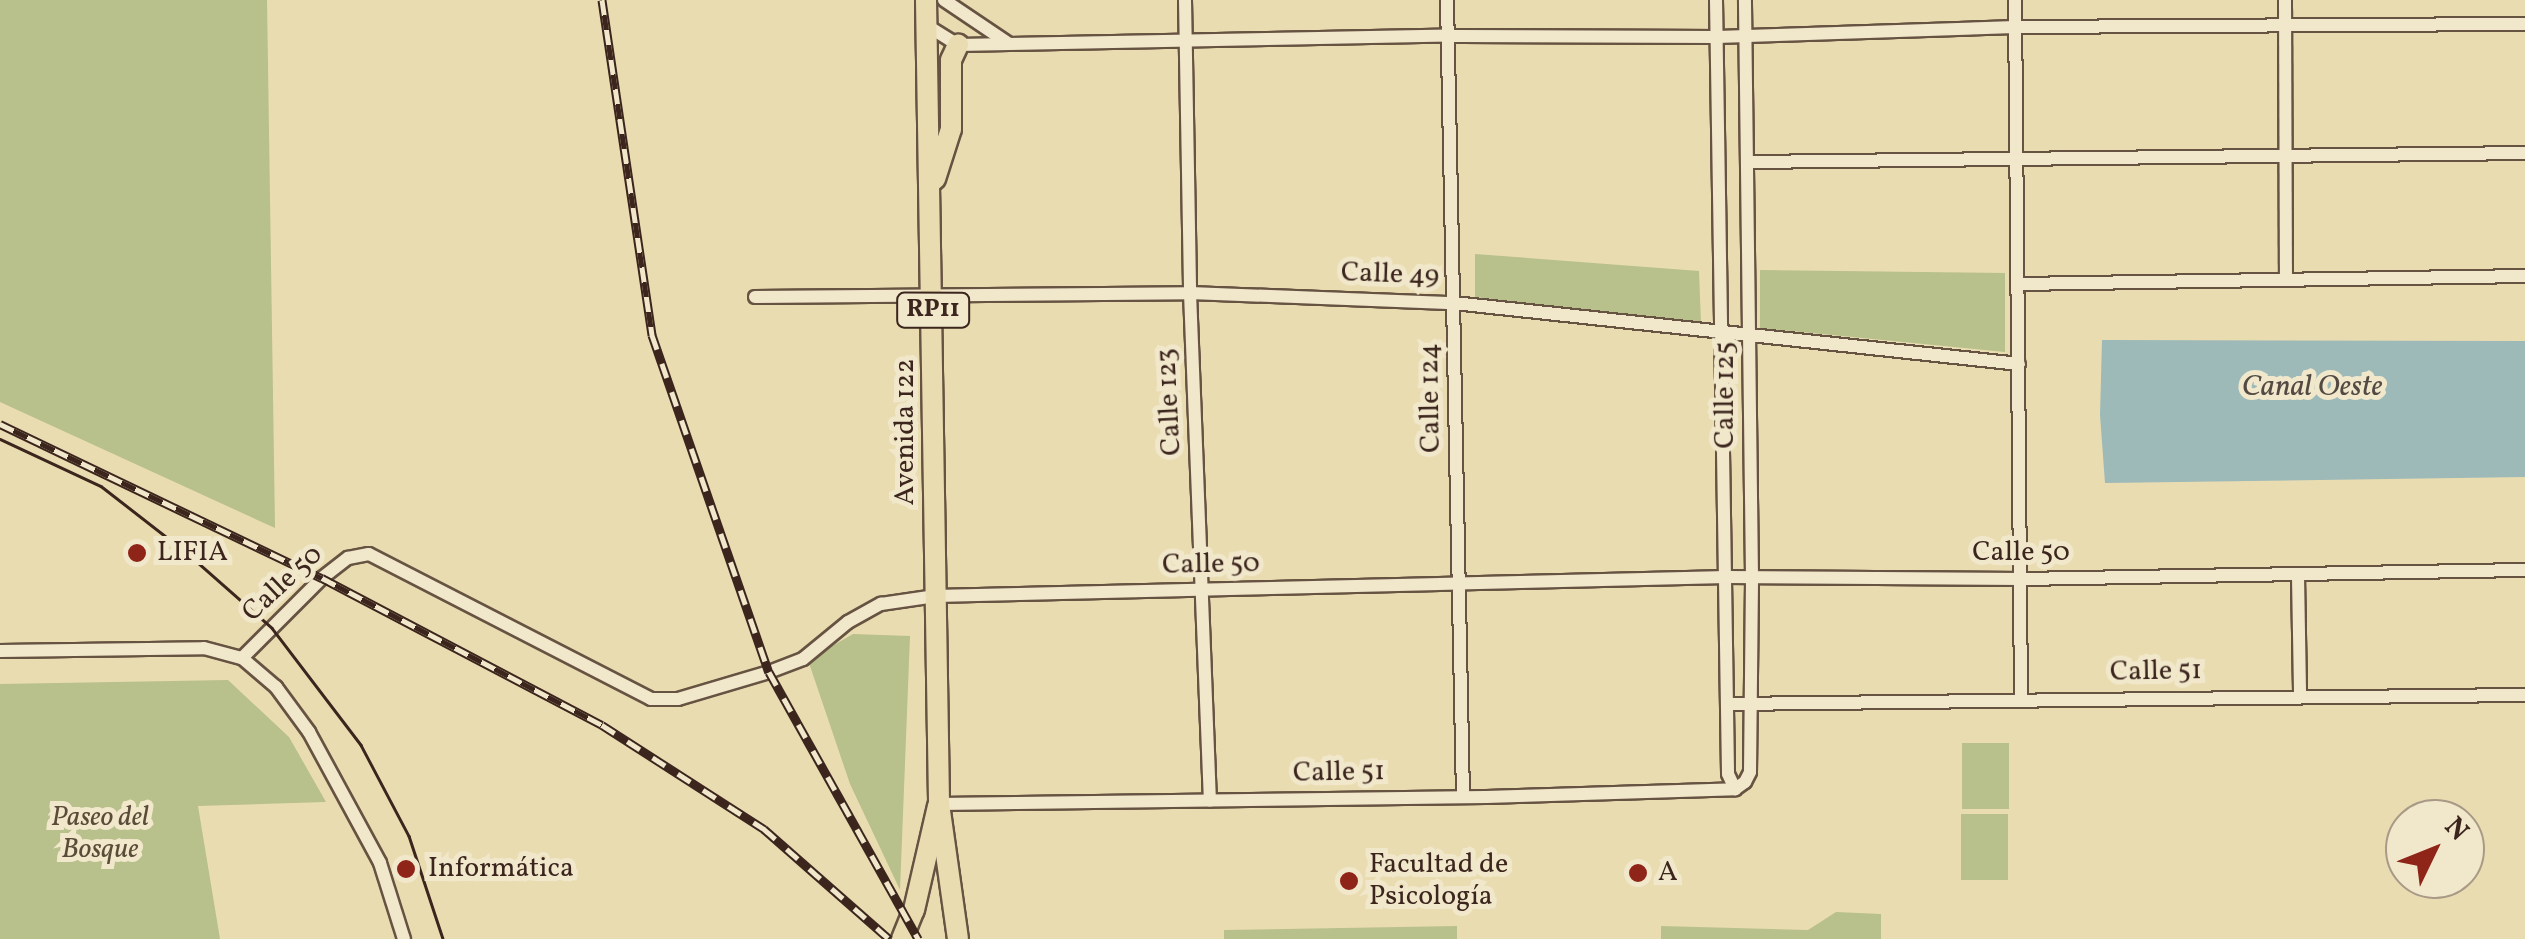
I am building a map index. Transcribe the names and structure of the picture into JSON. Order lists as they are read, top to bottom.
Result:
{
  "streets": {
    "highway": ["RP11", "Avenida 122"],
    "street": [
      "Calle 49",
      "Calle 125",
      "Calle 124",
      "Calle 123",
      "Calle 50",
      "Calle 51"
    ]
  },
  "crossings": [
    ["Calle 49", "Calle 125"],
    ["Calle 49", "Calle 124"],
    ["Calle 49", "Calle 123"],
    ["Calle 49", "Avenida 122"],
    ["Calle 125", "Calle 50"],
    ["Calle 125", "Calle 51"],
    ["Calle 124", "Calle 50"],
    ["Calle 124", "Calle 51"],
    ["Calle 123", "Calle 50"],
    ["Calle 123", "Calle 51"],
    ["Avenida 122", "Calle 50"],
    ["Avenida 122", "Calle 51"]
  ],
  "water": ["Canal Oeste"],
  "parks": ["Paseo del Bosque"],
  "places": [
    "LIFIA",
    "Informática",
    "A",
    "Facultad de Psicología"
  ],
  "north": "top right"
}
